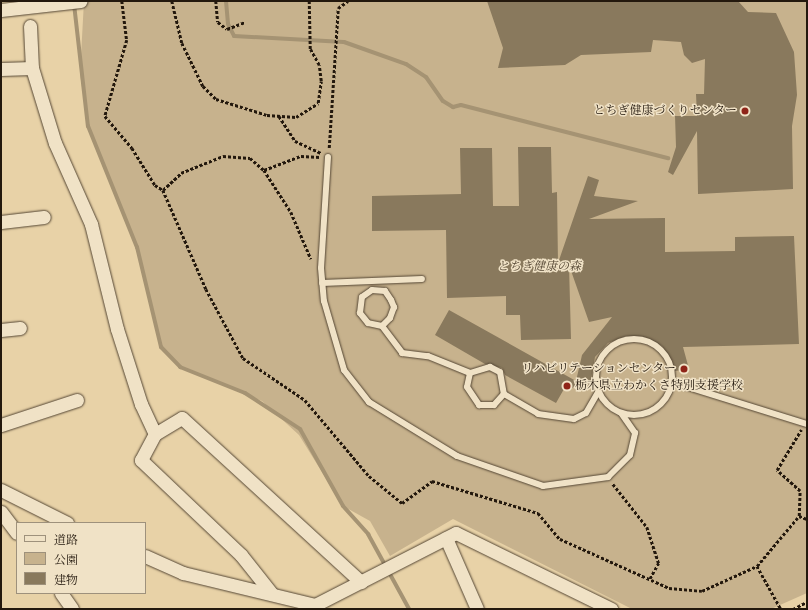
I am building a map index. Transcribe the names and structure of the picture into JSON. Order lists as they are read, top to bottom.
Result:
{
  "parks": ["とちぎ健康の森"],
  "places": ["とちぎ健康づくりセンター", "リハビリテーションセンター", "栃木県立わかくさ特別支援学校"],
  "legend": ["道路", "公園", "建物"]
}
